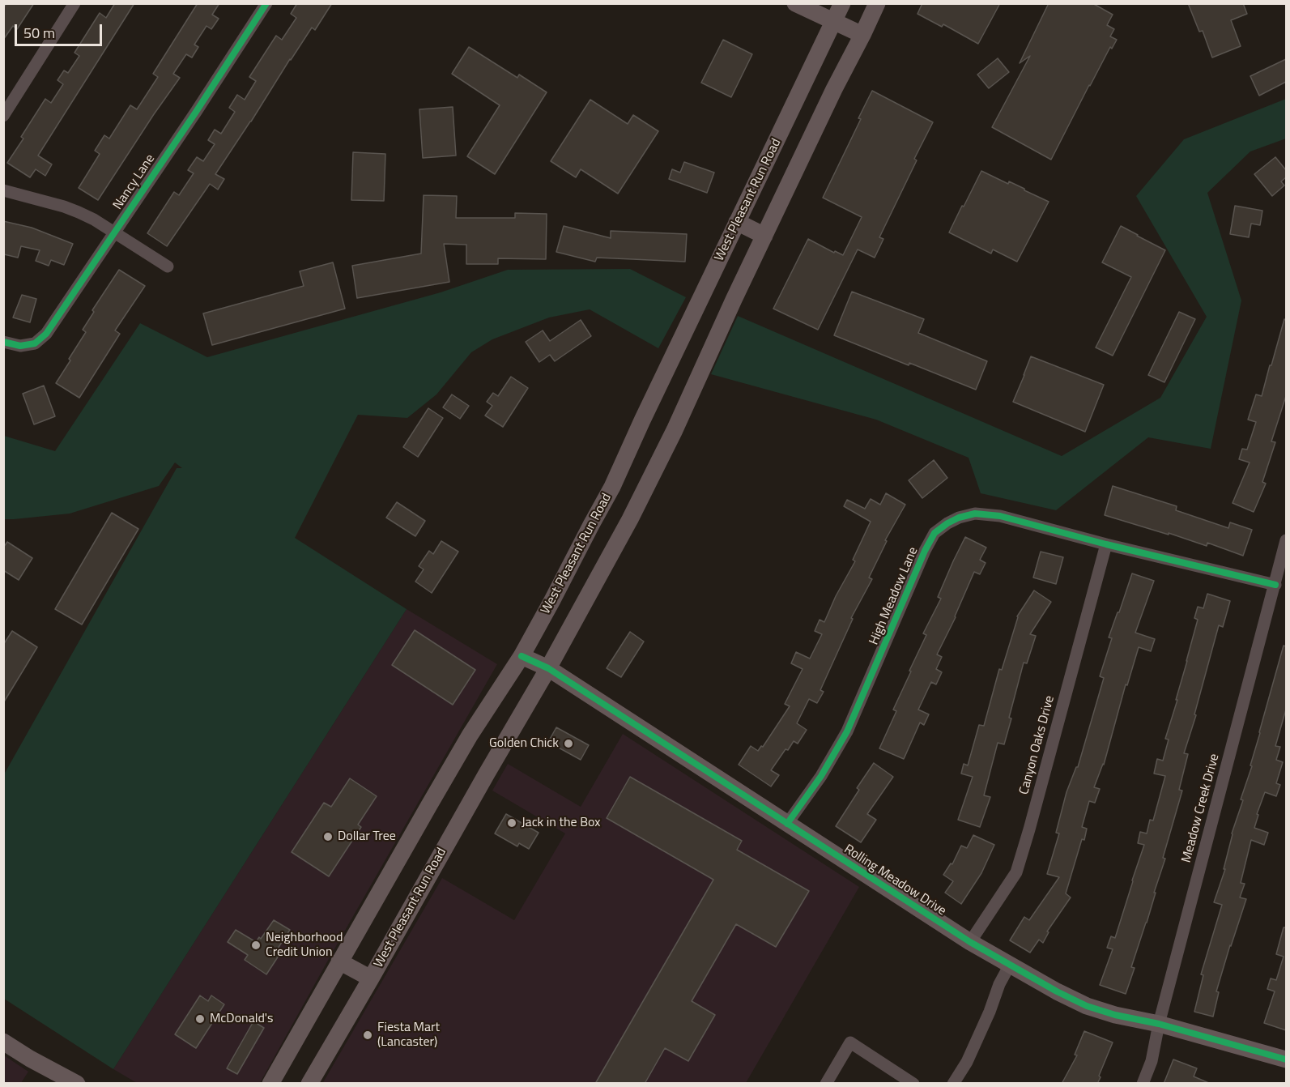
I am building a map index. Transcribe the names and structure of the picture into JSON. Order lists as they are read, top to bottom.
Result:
{
  "streets": {
    "main road": ["West Pleasant Run Road", "Rolling Meadow Drive"],
    "street": [
      "Nancy Lane",
      "High Meadow Lane",
      "Canyon Oaks Drive",
      "Meadow Creek Drive"
    ]
  },
  "crossings": [
    ["West Pleasant Run Road", "Rolling Meadow Drive"],
    ["High Meadow Lane", "Canyon Oaks Drive"],
    ["High Meadow Lane", "Meadow Creek Drive"],
    ["High Meadow Lane", "Rolling Meadow Drive"],
    ["Canyon Oaks Drive", "Rolling Meadow Drive"],
    ["Meadow Creek Drive", "Rolling Meadow Drive"]
  ],
  "places": [
    "Golden Chick",
    "Jack in the Box",
    "Dollar Tree",
    "Neighborhood Credit Union",
    "McDonald's",
    "Fiesta Mart (Lancaster)"
  ],
  "scale_bar": "50 m"
}
